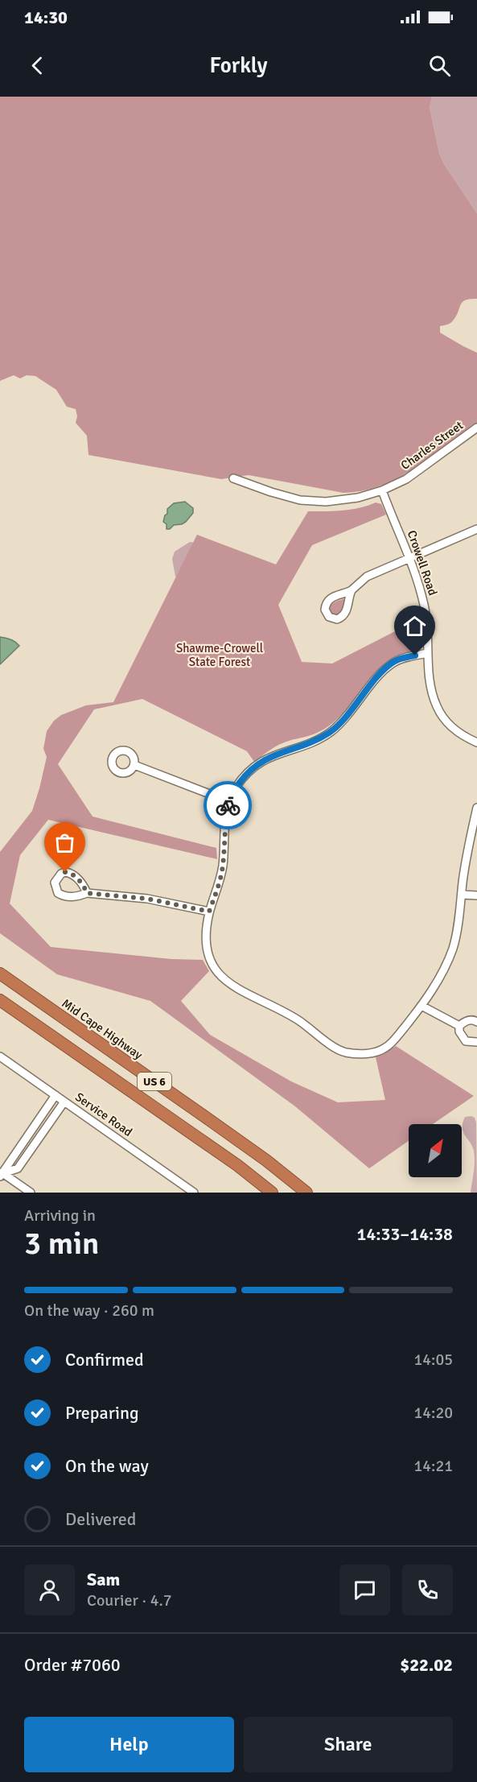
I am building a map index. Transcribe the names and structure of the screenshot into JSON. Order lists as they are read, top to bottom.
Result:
{
  "streets": {
    "highway": ["Mid Cape Highway", "US 6"],
    "street": ["Charles Street", "Crowell Road", "Service Road"]
  },
  "crossings": [
    ["Charles Street", "Crowell Road"]
  ],
  "parks": ["Shawme-Crowell State Forest"],
  "north": "top right",
  "page": {
    "status": "14:30",
    "header": "Forkly",
    "heading": ["3 min", "Arriving in", "14:33–14:38"],
    "panel": [
      "Sam",
      "Courier · 4.7",
      "Order #7060",
      "$22.02"
    ],
    "bar": "On the way · 260 m",
    "list": [
      ["Confirmed", "14:05"],
      ["Preparing", "14:20"],
      ["On the way", "14:21"],
      "Delivered"
    ],
    "buttons": ["Help", "Share"]
  }
}
